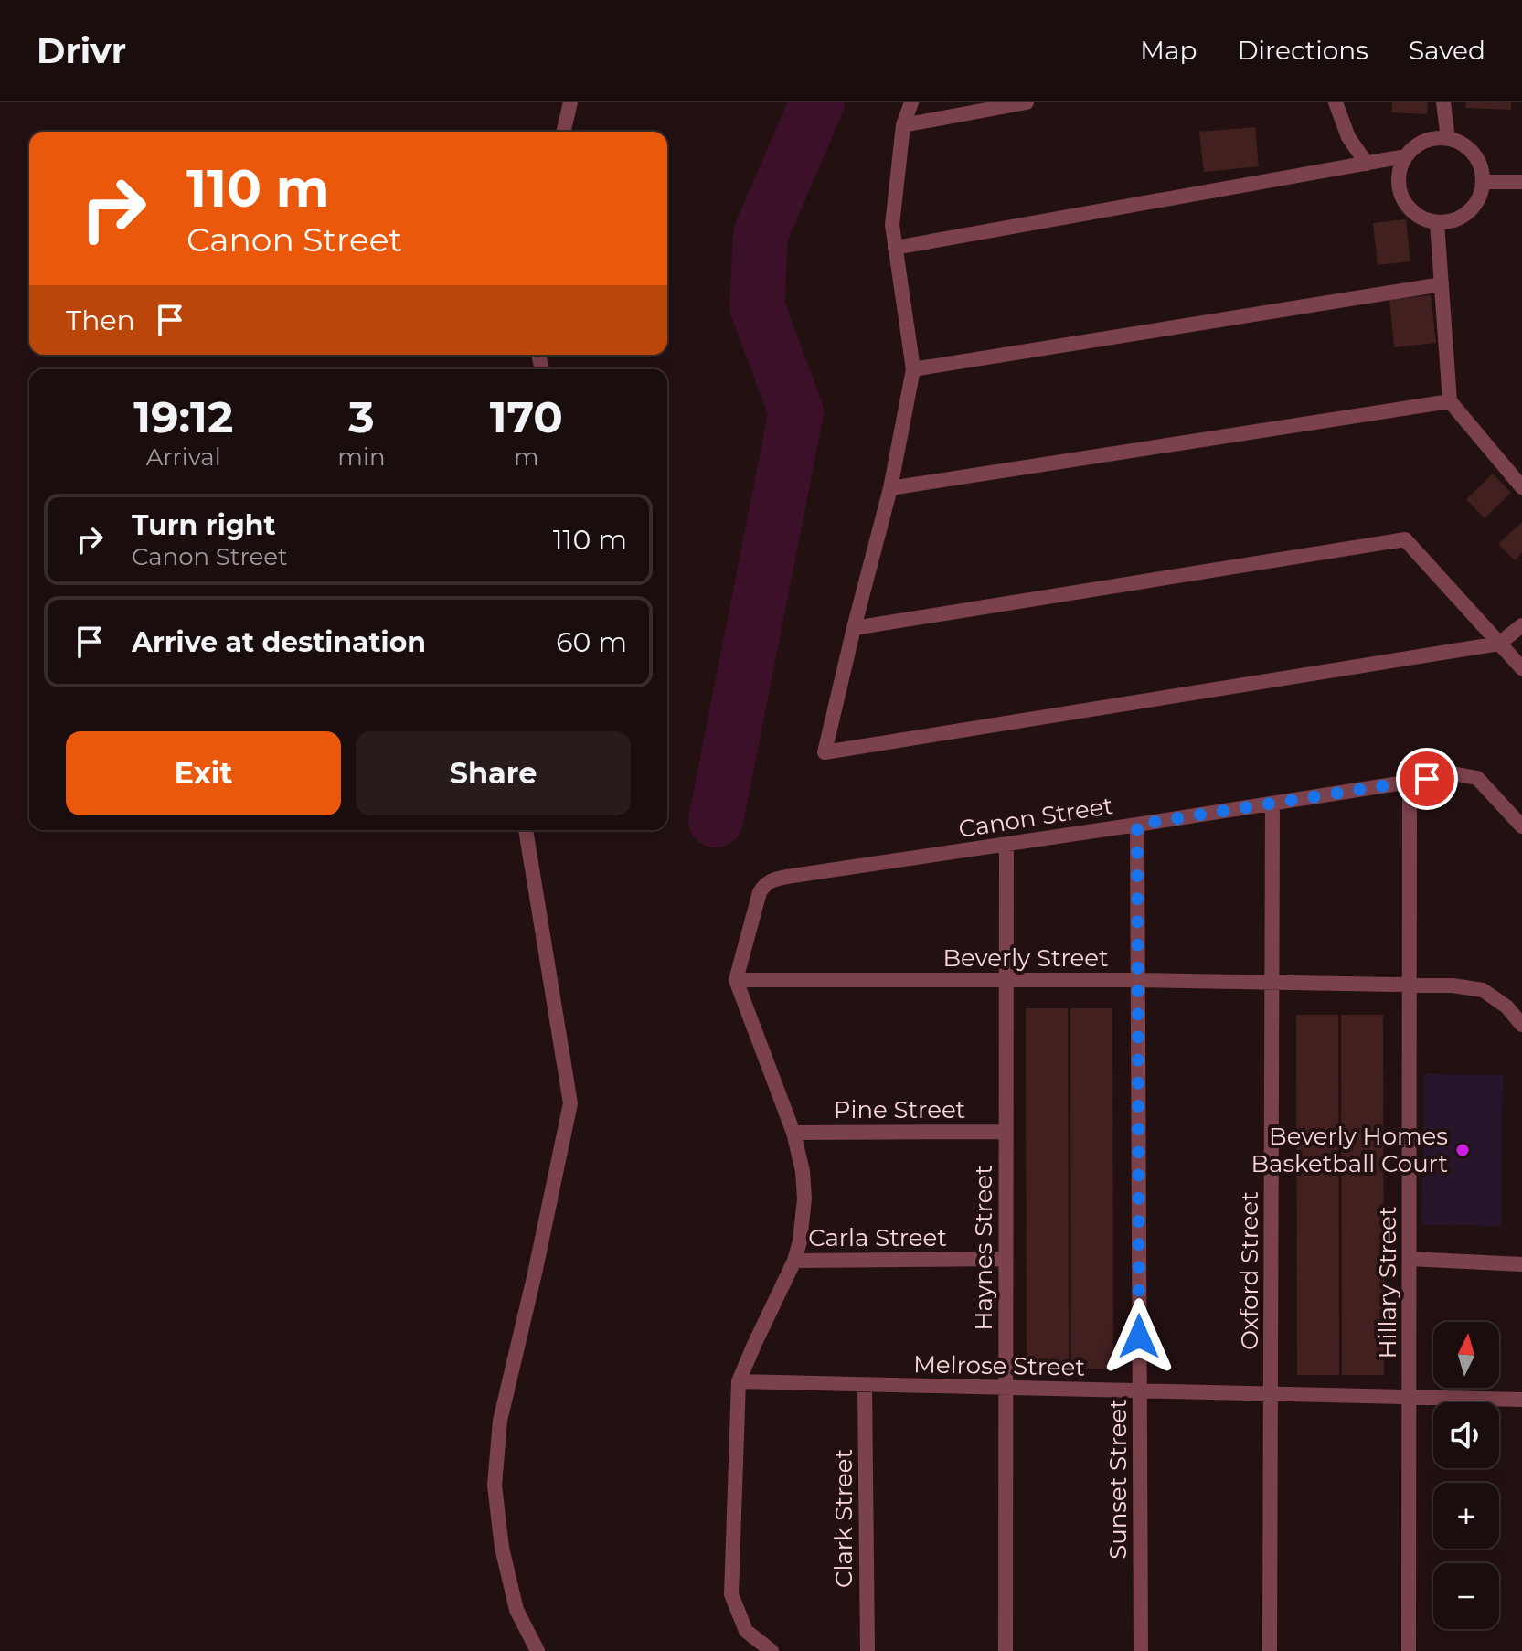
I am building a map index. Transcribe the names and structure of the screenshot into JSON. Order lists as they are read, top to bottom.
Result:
{
  "streets": {
    "street": [
      "Canon Street",
      "Beverly Street",
      "Pine Street",
      "Carla Street",
      "Haynes Street",
      "Oxford Street",
      "Hillary Street",
      "Melrose Street",
      "Sunset Street",
      "Clark Street"
    ]
  },
  "crossings": [
    ["Canon Street", "Beverly Street"],
    ["Canon Street", "Haynes Street"],
    ["Canon Street", "Oxford Street"],
    ["Canon Street", "Hillary Street"],
    ["Canon Street", "Sunset Street"],
    ["Beverly Street", "Haynes Street"],
    ["Beverly Street", "Oxford Street"],
    ["Beverly Street", "Hillary Street"],
    ["Beverly Street", "Sunset Street"],
    ["Pine Street", "Haynes Street"],
    ["Carla Street", "Haynes Street"],
    ["Haynes Street", "Melrose Street"],
    ["Oxford Street", "Melrose Street"],
    ["Hillary Street", "Melrose Street"],
    ["Melrose Street", "Sunset Street"],
    ["Melrose Street", "Clark Street"]
  ],
  "places": ["Beverly Homes Basketball Court"],
  "north": "top",
  "page": {
    "header": "Drivr",
    "nav": ["Map", "Directions", "Saved"],
    "turn": ["110 m", "Canon Street"],
    "then": "Then",
    "eta": [
      "19:12",
      "Arrival",
      "3",
      "min",
      "170",
      "m"
    ],
    "list": [
      {
        "name": "Turn right",
        "note": "Canon Street",
        "value": "110 m"
      },
      {
        "name": "Arrive at destination",
        "value": "60 m"
      }
    ],
    "buttons": ["Exit", "Share"],
    "map_buttons": ["+", "−"]
  }
}
